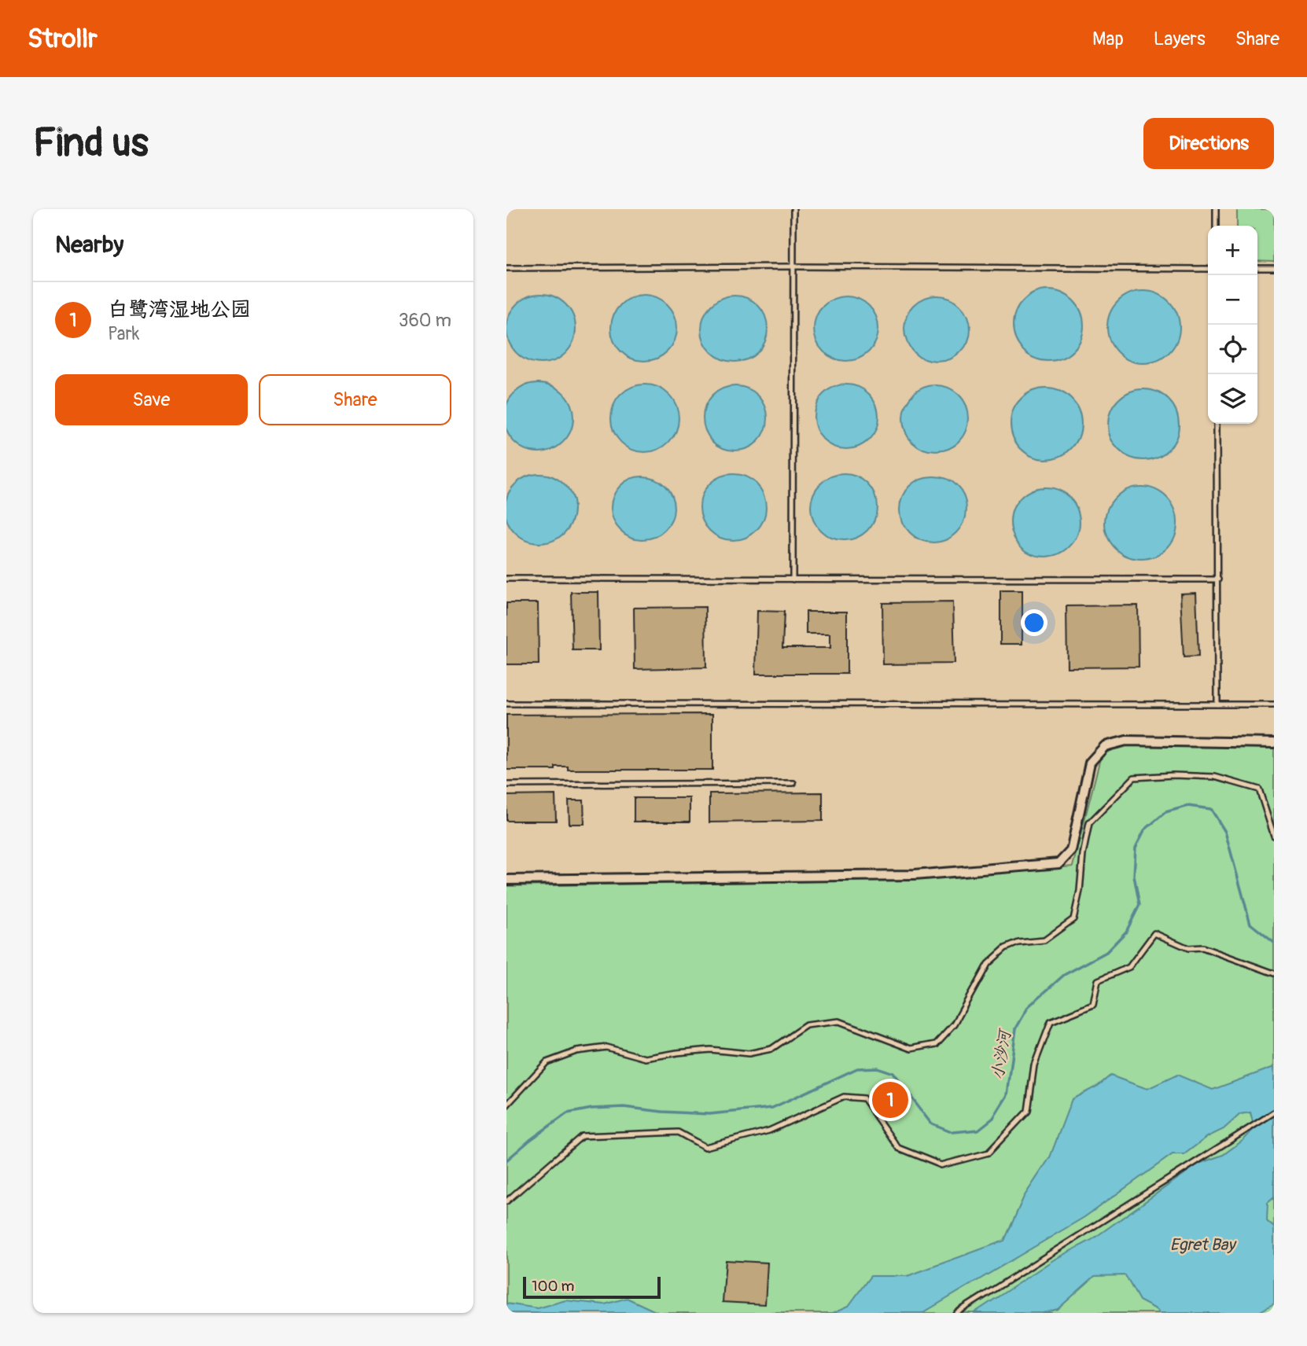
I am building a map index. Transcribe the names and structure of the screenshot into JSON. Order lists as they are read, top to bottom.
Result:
{
  "water": ["小沙河", "Egret Bay"],
  "scale_bar": "100 m",
  "page": {
    "header": "Strollr",
    "nav": ["Map", "Layers", "Share"],
    "buttons": [
      "Directions",
      ["Save", "Share"]
    ],
    "title": "Find us",
    "heading": "Nearby",
    "map_buttons": ["+", "−"],
    "list": [
      {
        "mark": "1",
        "name": "白鹭湾湿地公园",
        "note": "Park",
        "value": "360 m"
      }
    ],
    "pins": "1",
    "scale": "100 m"
  }
}
